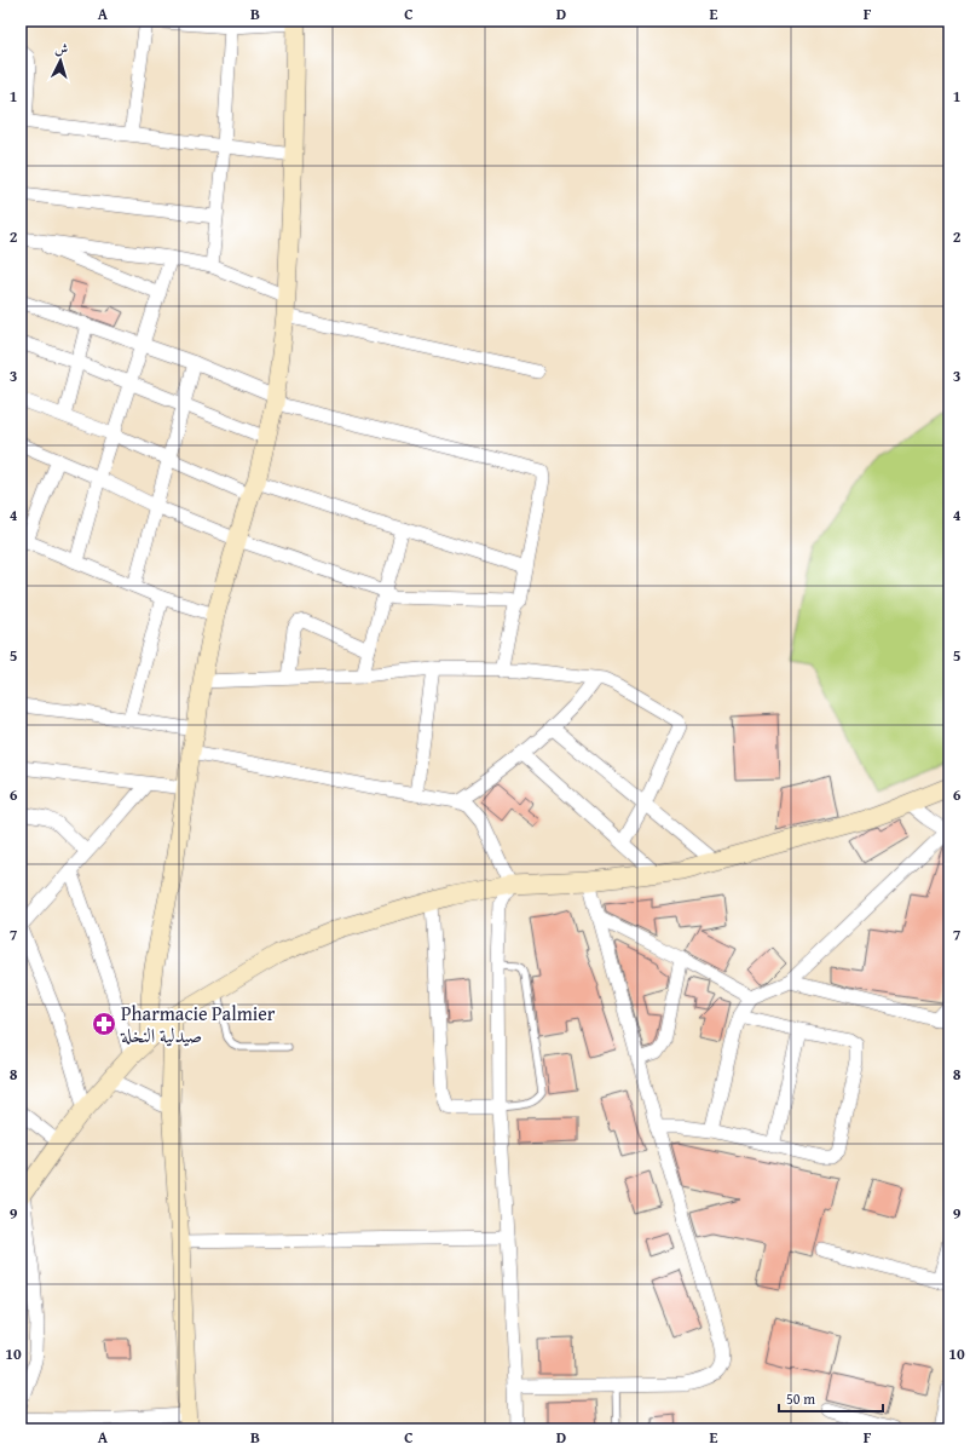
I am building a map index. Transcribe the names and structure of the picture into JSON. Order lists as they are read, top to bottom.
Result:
{
  "places": {
    "pharmacy": ["Pharmacie Palmier صيدلية النخلة"]
  },
  "scale_bar": "50 m",
  "north": "top",
  "grid": {
    "columns": [
      "A",
      "B",
      "C",
      "D",
      "E",
      "F"
    ],
    "rows": [
      "1",
      "2",
      "3",
      "4",
      "5",
      "6",
      "7",
      "8",
      "9",
      "10"
    ]
  }
}
